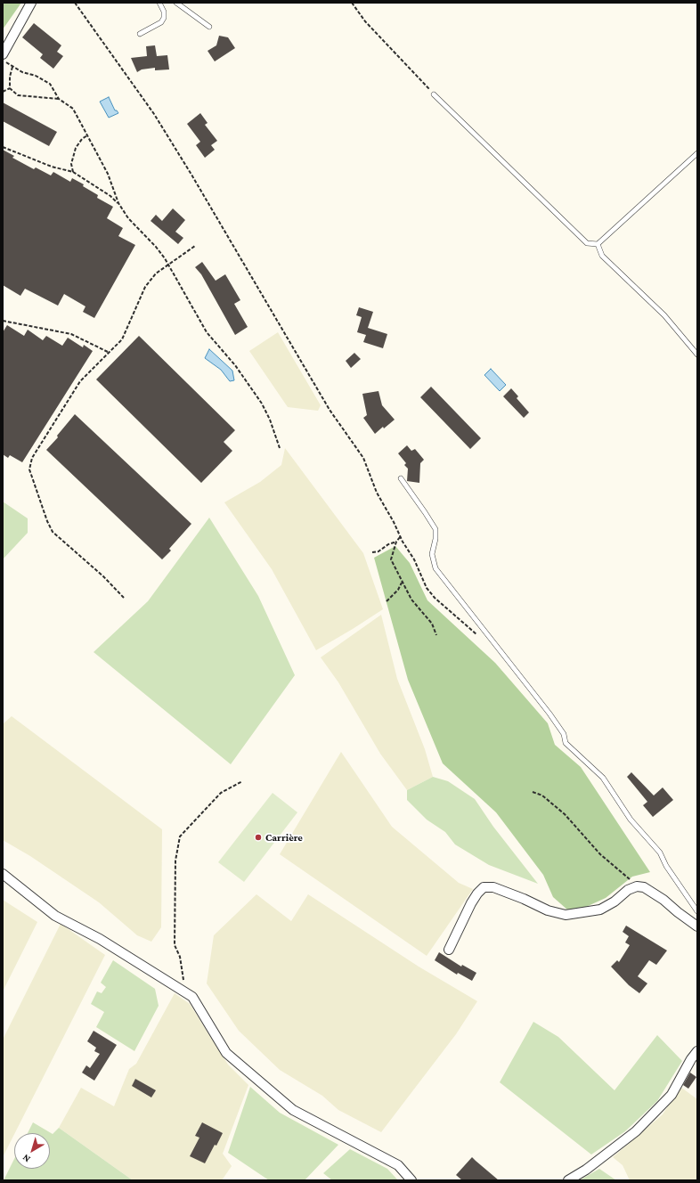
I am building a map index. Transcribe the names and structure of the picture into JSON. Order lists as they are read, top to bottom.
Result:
{
  "places": ["Carrière"],
  "north": "bottom left"
}
